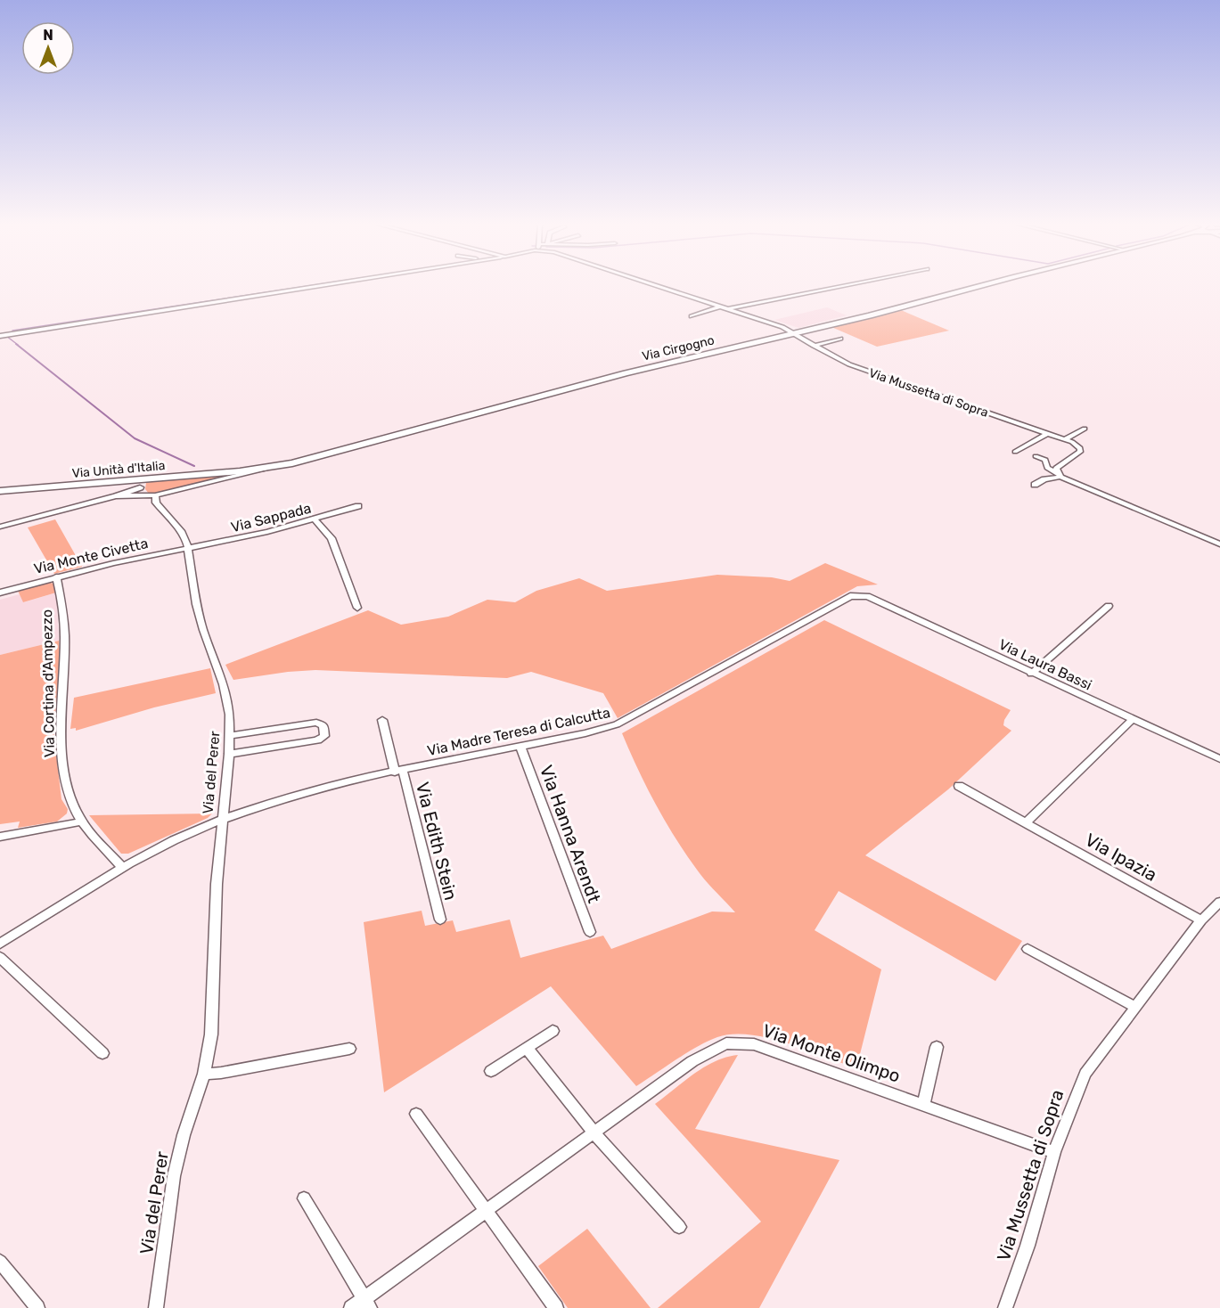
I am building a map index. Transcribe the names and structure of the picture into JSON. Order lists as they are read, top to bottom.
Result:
{
  "streets": {
    "street": [
      "Via Cirgogno",
      "Via Mussetta di Sopra",
      "Via Unità d'Italia",
      "Via Sappada",
      "Via Monte Civetta",
      "Via Laura Bassi",
      "Via Cortina d'Ampezzo",
      "Via Madre Teresa di Calcutta",
      "Via del Perer",
      "Via Hanna Arendt",
      "Via Edith Stein",
      "Via Ipazia",
      "Via Monte Olimpo"
    ]
  },
  "crossings": [
    ["Via Cirgogno", "Via Mussetta di Sopra"],
    ["Via Cirgogno", "Via Unità d'Italia"],
    ["Via Mussetta di Sopra", "Via Ipazia"],
    ["Via Mussetta di Sopra", "Via Monte Olimpo"],
    ["Via Sappada", "Via Monte Civetta"],
    ["Via Sappada", "Via del Perer"],
    ["Via Monte Civetta", "Via Cortina d'Ampezzo"],
    ["Via Monte Civetta", "Via del Perer"],
    ["Via Laura Bassi", "Via Madre Teresa di Calcutta"],
    ["Via Madre Teresa di Calcutta", "Via del Perer"],
    ["Via Madre Teresa di Calcutta", "Via Hanna Arendt"],
    ["Via Madre Teresa di Calcutta", "Via Edith Stein"]
  ],
  "north": "top"
}
